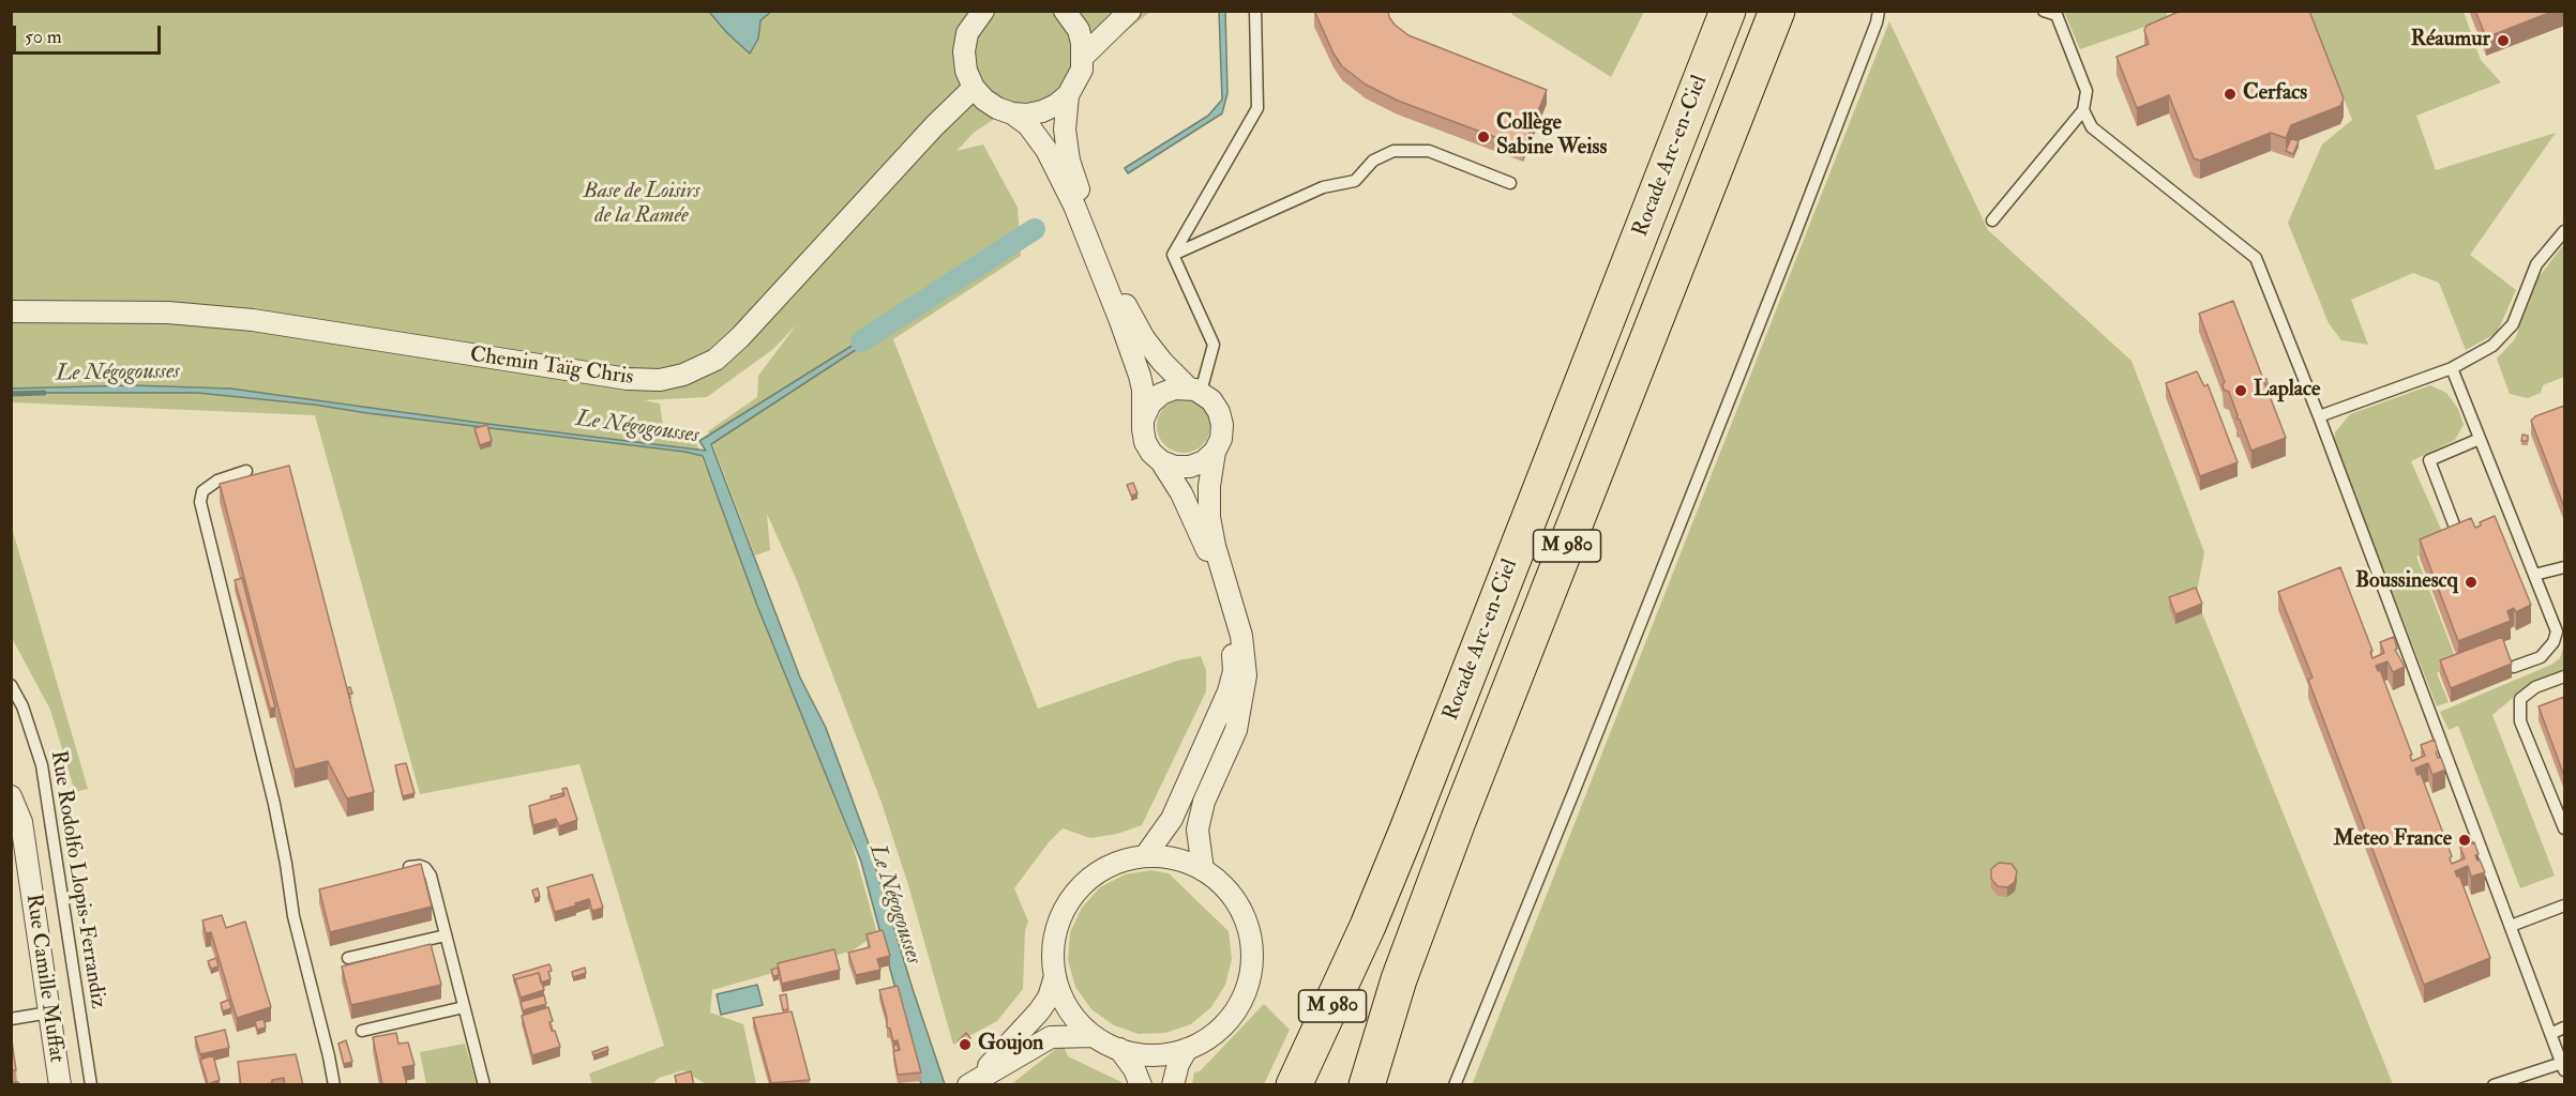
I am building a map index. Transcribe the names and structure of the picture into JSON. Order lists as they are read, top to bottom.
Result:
{
  "streets": {
    "highway": ["Rocade Arc-en-Ciel", "M 980"],
    "street": ["Chemin Taïg Chris", "Rue Camille Muffat"],
    "lane": ["Rue Rodolfo Llopis-Ferrandiz"]
  },
  "water": ["Le Négogousses"],
  "parks": ["Base de Loisirs de la Ramée"],
  "places": [
    "Réaumur",
    "Cerfacs",
    "Collège Sabine Weiss",
    "Laplace",
    "Boussinescq",
    "Meteo France",
    "Goujon"
  ],
  "scale_bar": "50 m"
}
